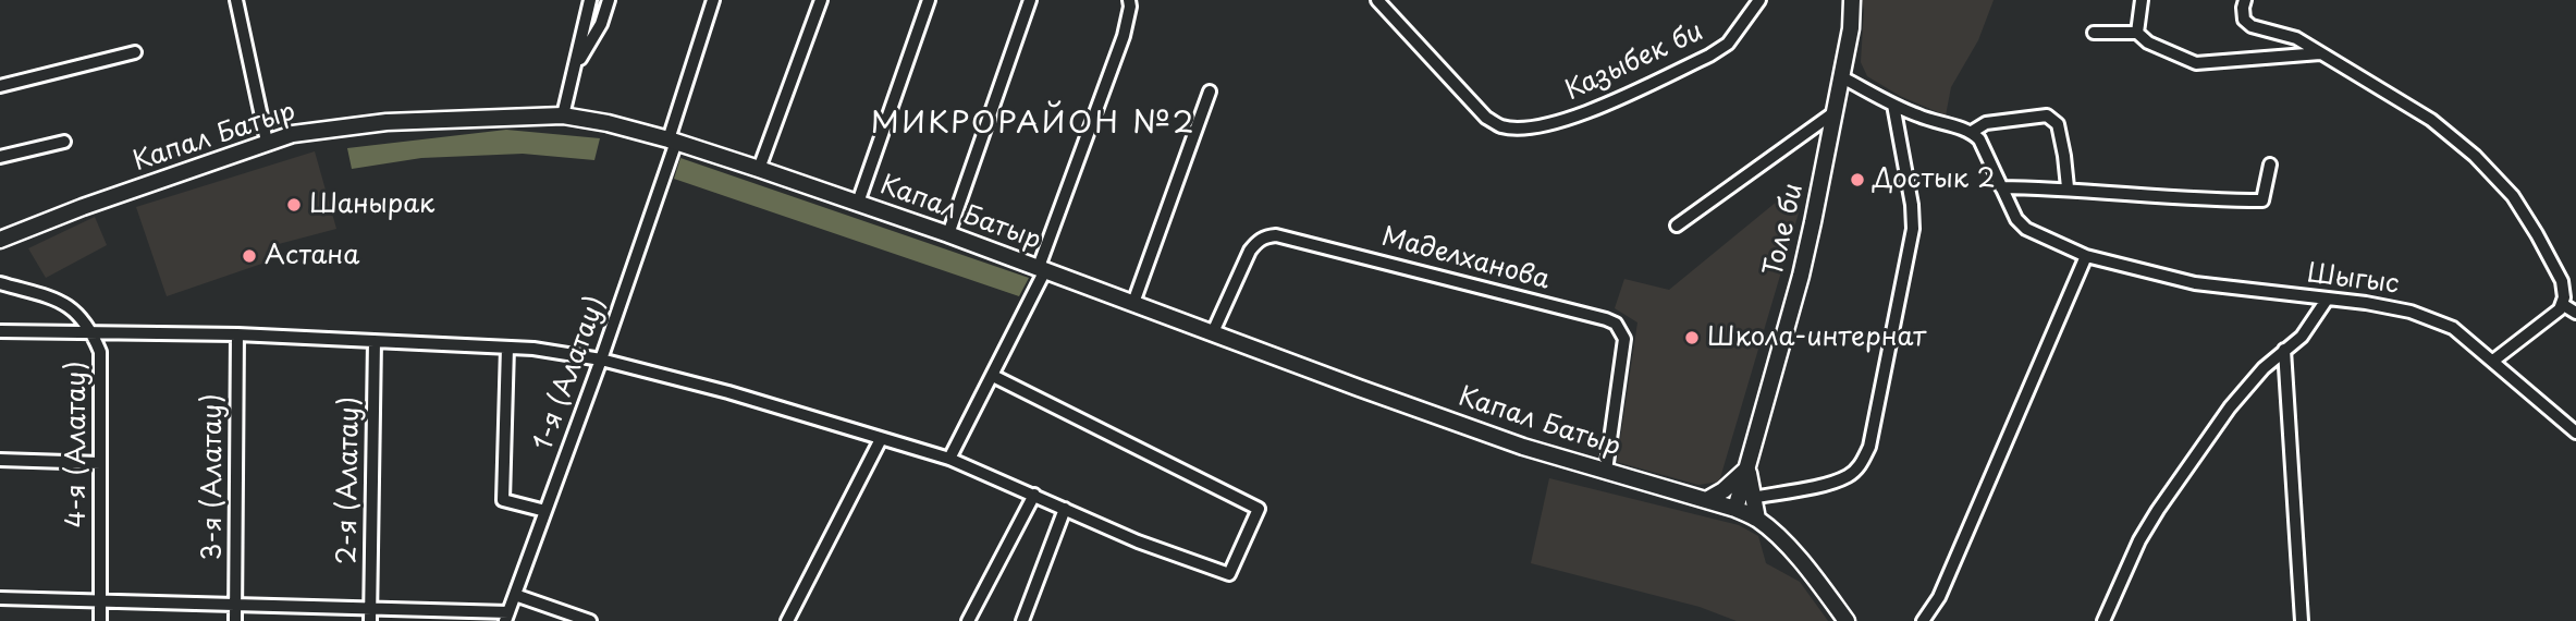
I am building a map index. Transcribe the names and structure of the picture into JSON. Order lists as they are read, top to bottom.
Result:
{
  "streets": {
    "main road": ["Капал Батыр", "Толе би"],
    "street": [
      "Казыбек би",
      "Маделханова",
      "Шыгыс",
      "1-я (Алатау)",
      "4-я (Алатау)",
      "3-я (Алатау)",
      "2-я (Алатау)"
    ]
  },
  "crossings": [
    ["Капал Батыр", "Толе би"],
    ["Капал Батыр", "Маделханова"],
    ["Капал Батыр", "1-я (Алатау)"]
  ],
  "districts": ["МИКРОРАЙОН №2"],
  "places": [
    "Достык 2",
    "Шанырак",
    "Астана",
    "Школа-интернат"
  ]
}
